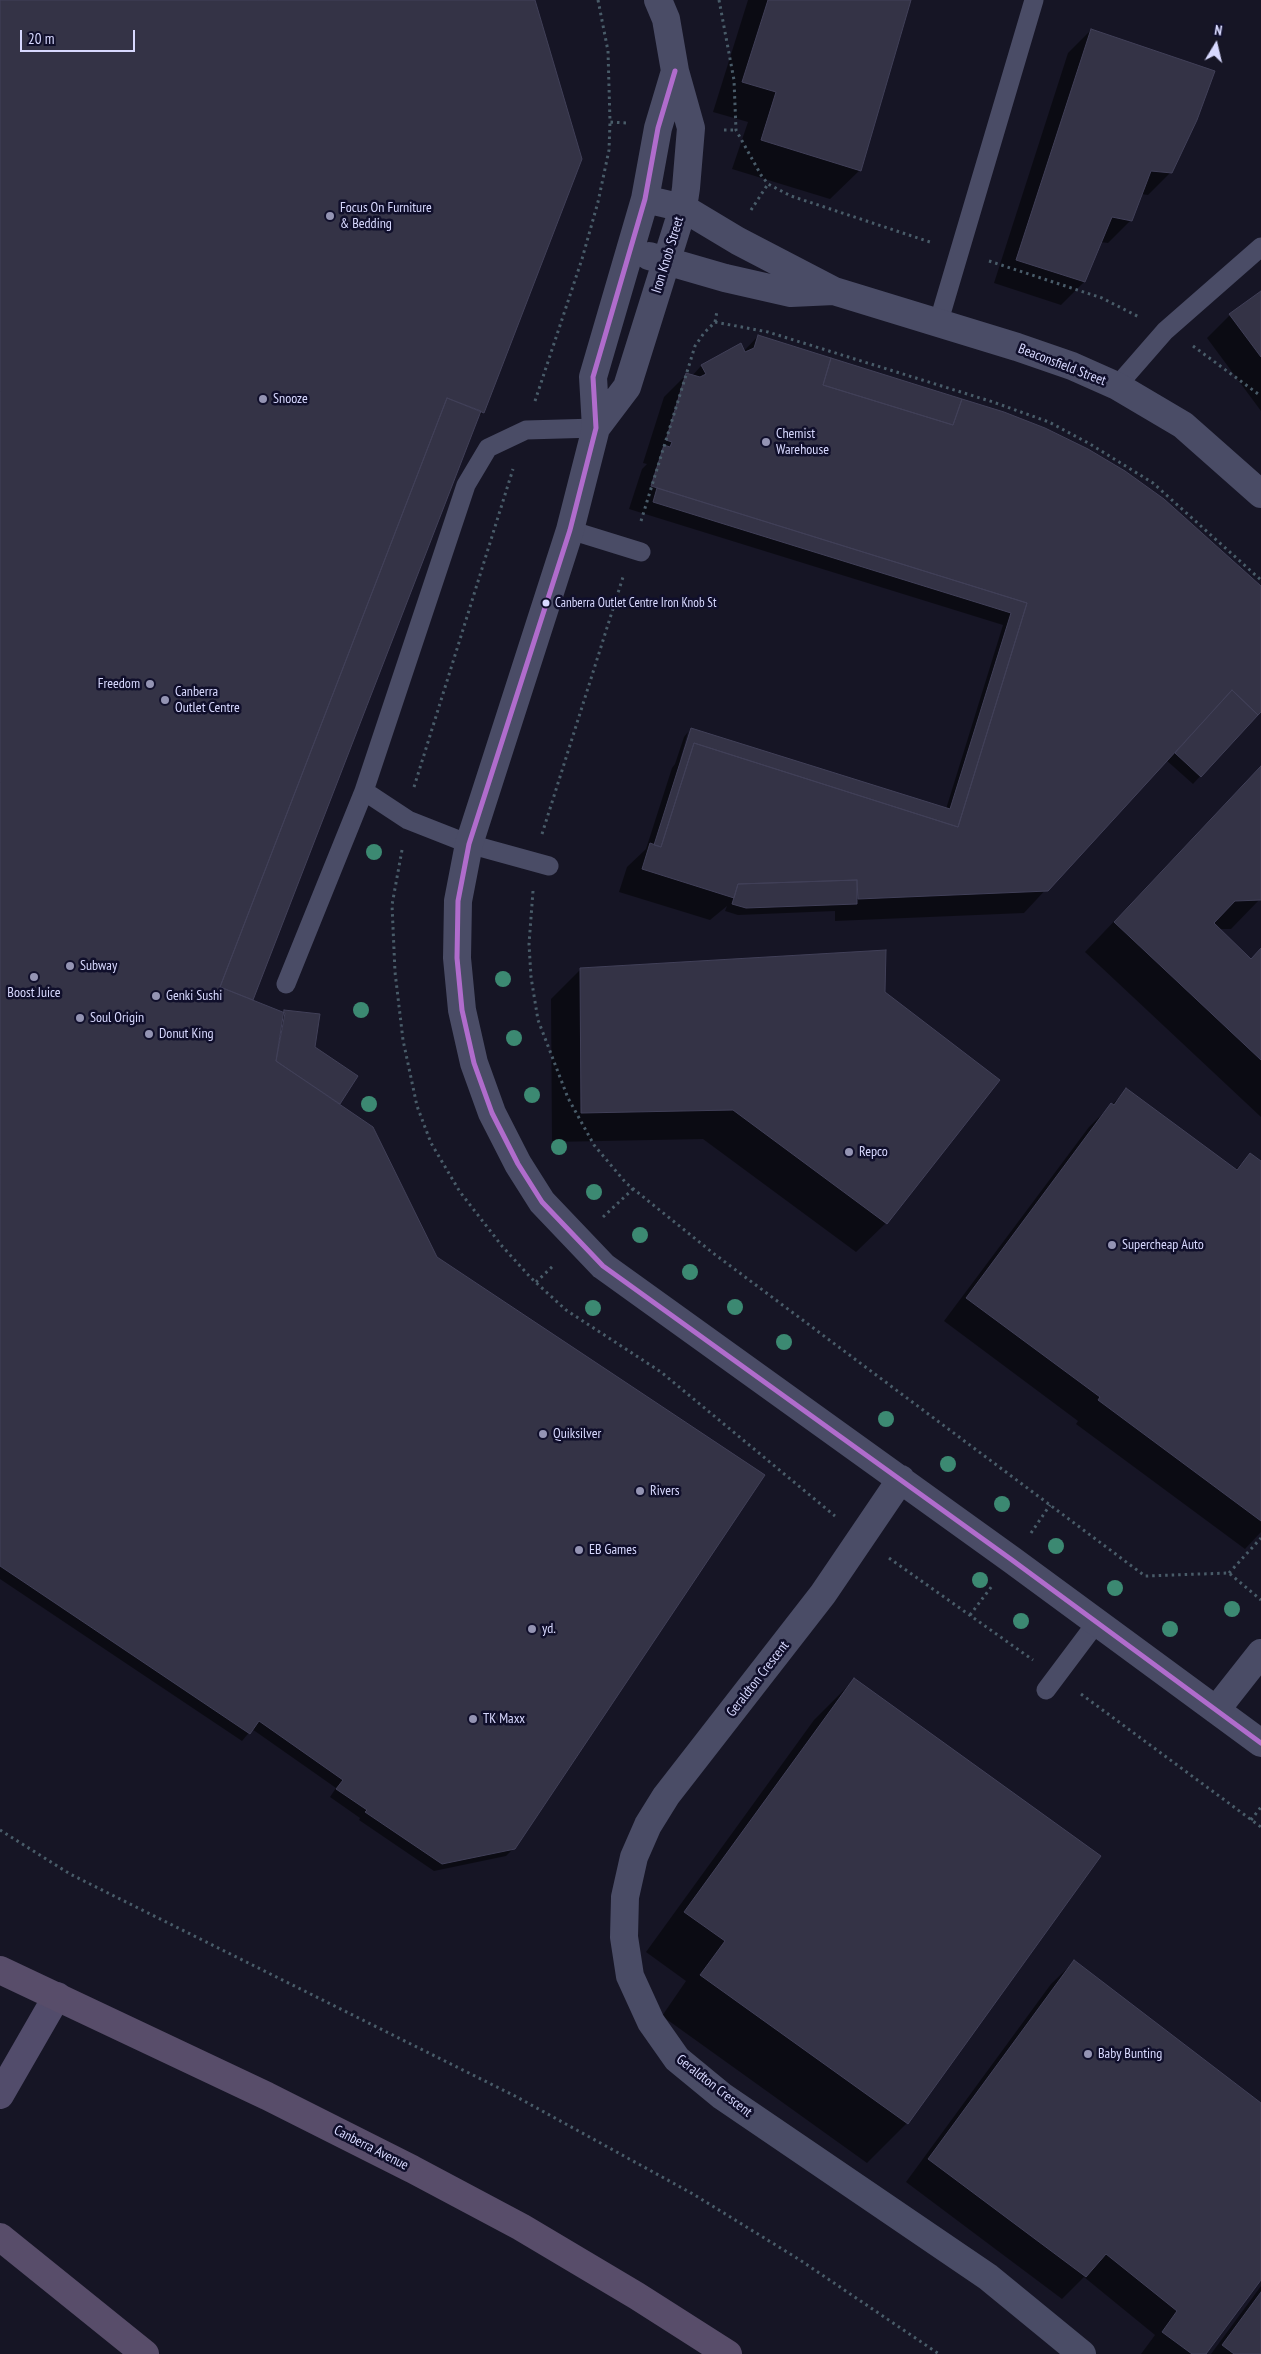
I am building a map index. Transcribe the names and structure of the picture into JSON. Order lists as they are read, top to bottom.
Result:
{
  "streets": {
    "highway": ["Canberra Avenue"],
    "street": ["Iron Knob Street", "Beaconsfield Street", "Geraldton Crescent"]
  },
  "crossings": [
    ["Iron Knob Street", "Beaconsfield Street"],
    ["Iron Knob Street", "Geraldton Crescent"]
  ],
  "places": [
    "Focus On Furniture & Bedding",
    "Snooze",
    "Chemist Warehouse",
    "Canberra Outlet Centre Iron Knob St",
    "Freedom",
    "Canberra Outlet Centre",
    "Subway",
    "Boost Juice",
    "Genki Sushi",
    "Soul Origin",
    "Donut King",
    "Repco",
    "Supercheap Auto",
    "Quiksilver",
    "Rivers",
    "EB Games",
    "yd.",
    "TK Maxx",
    "Baby Bunting"
  ],
  "scale_bar": "20 m",
  "north": "top"
}
